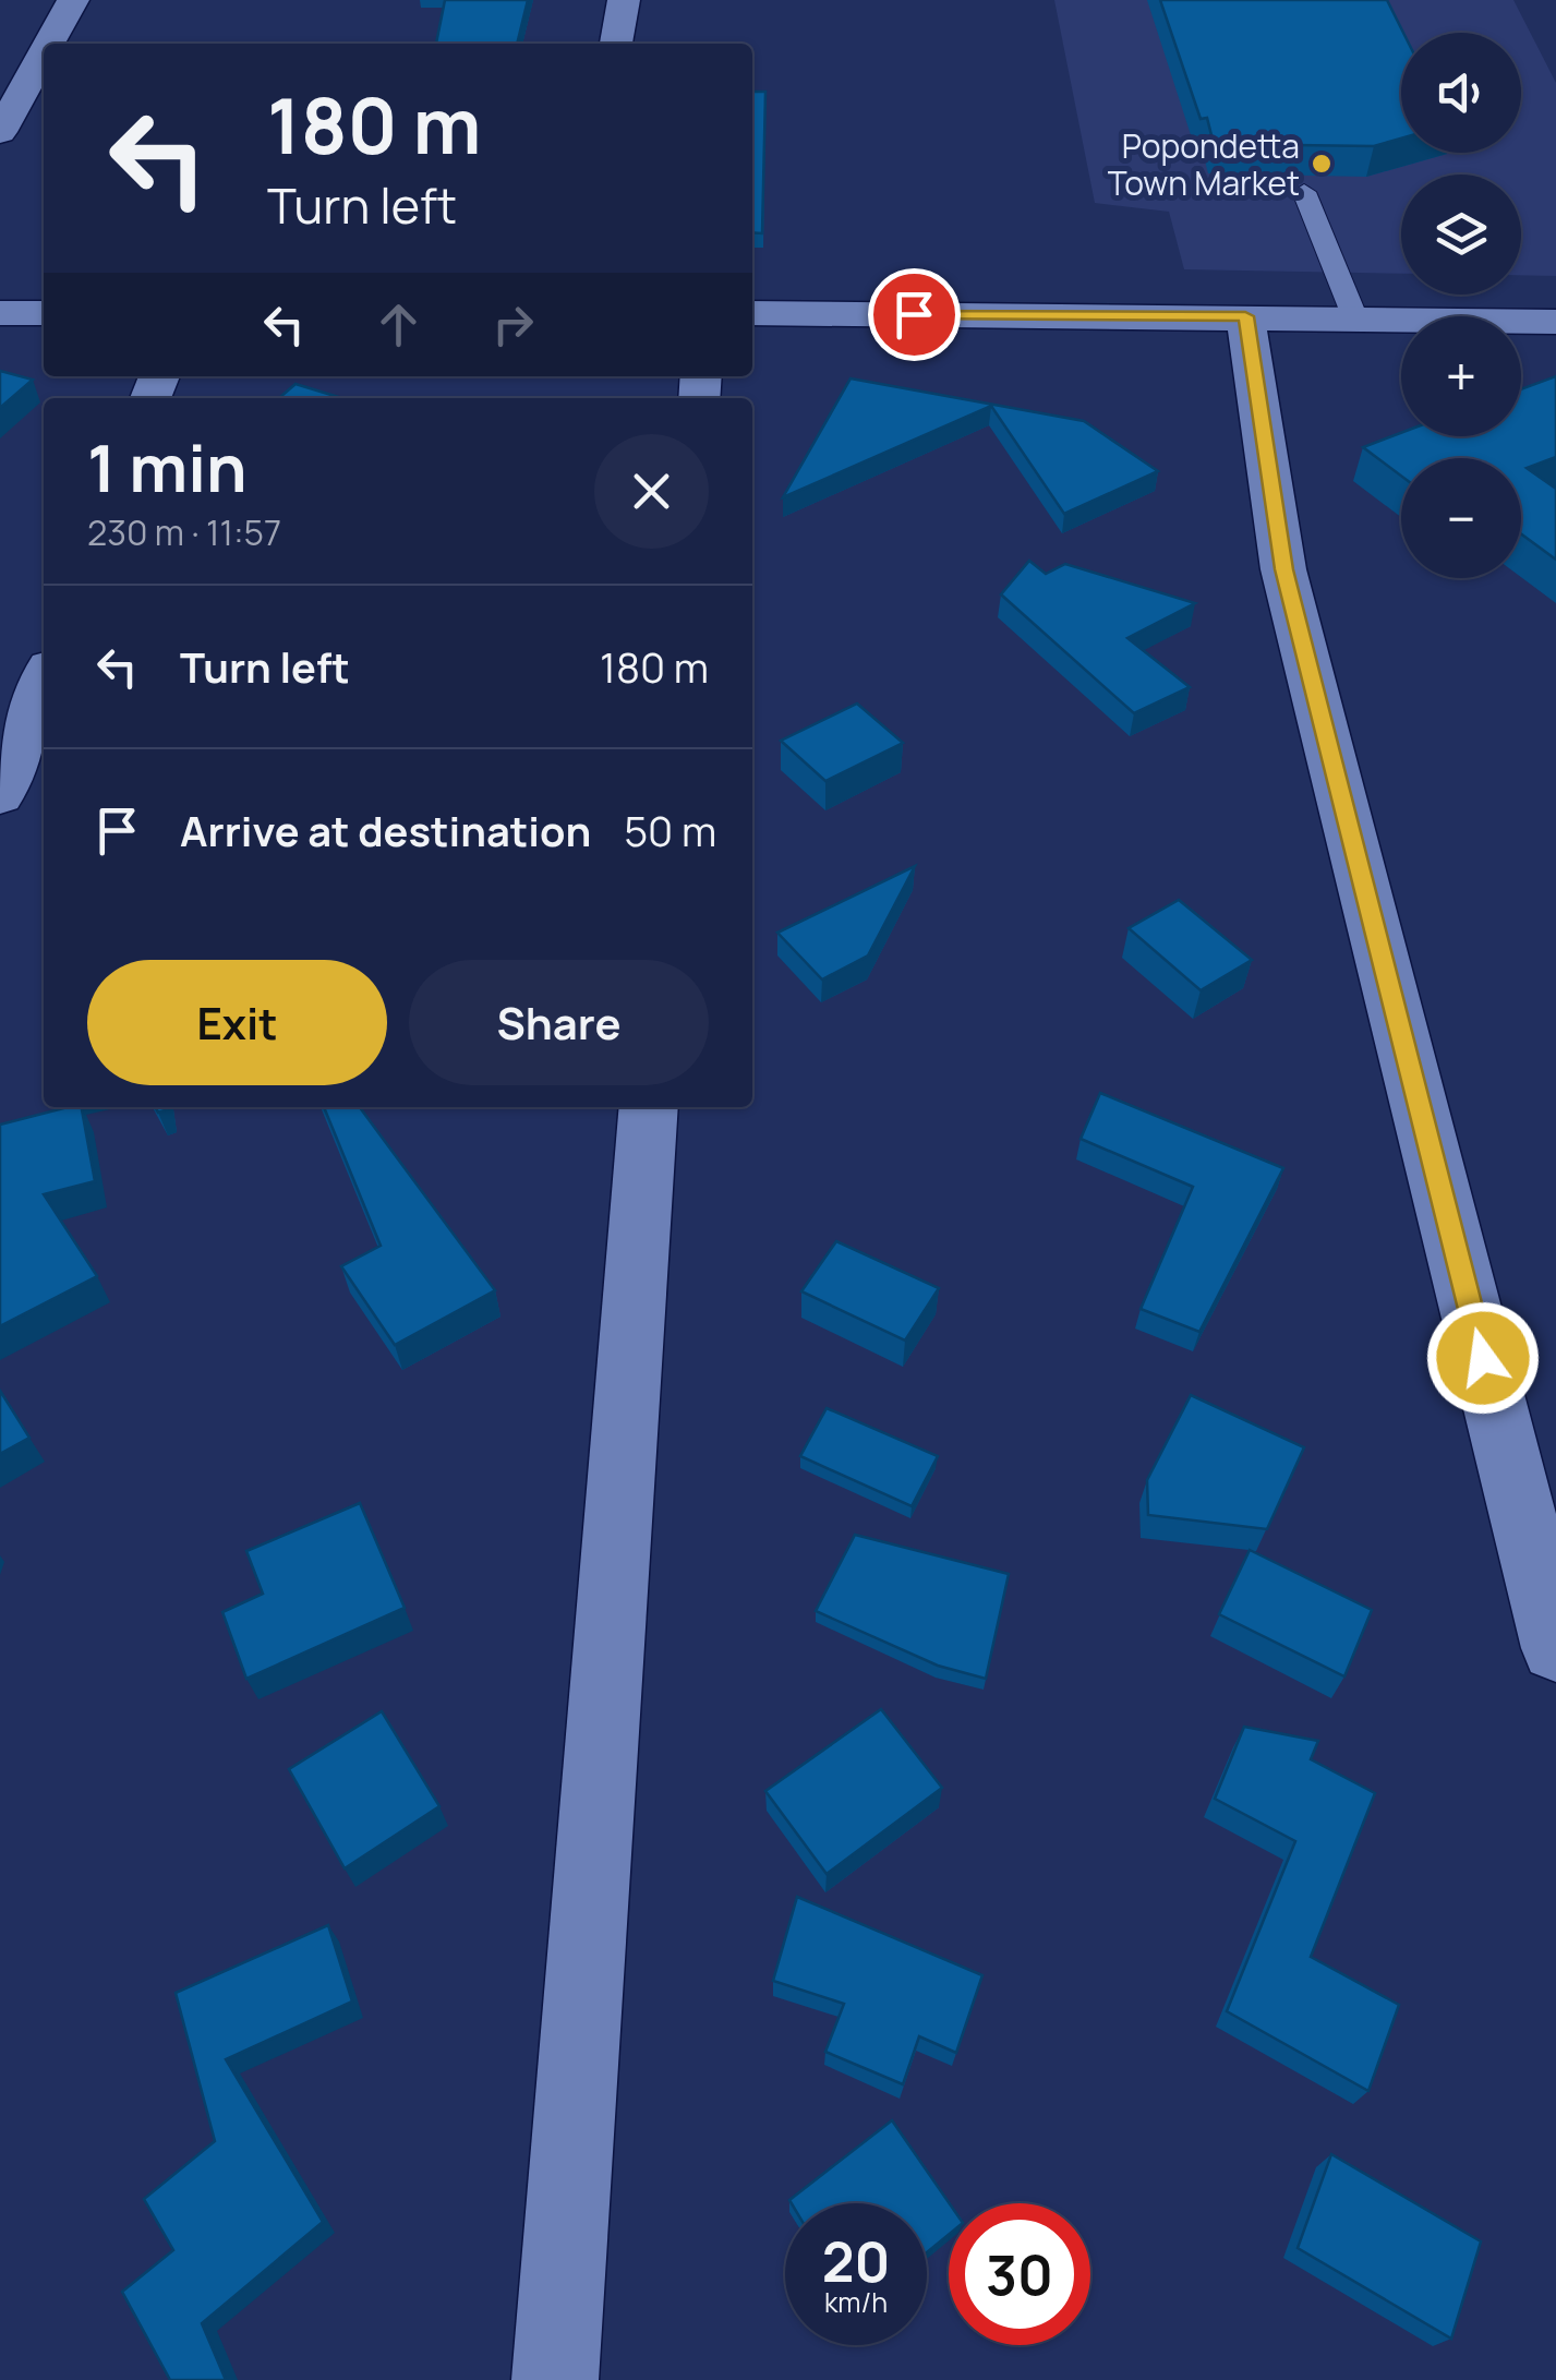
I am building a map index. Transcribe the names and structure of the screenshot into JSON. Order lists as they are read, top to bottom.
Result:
{
  "places": ["Popondetta Town Market"],
  "page": {
    "map_buttons": ["+", "−"],
    "turn": ["180 m", "Turn left"],
    "heading": ["1 min", "230 m · 11:57"],
    "list": [
      {
        "name": "Turn left",
        "value": "180 m"
      },
      {
        "name": "Arrive at destination",
        "value": "50 m"
      }
    ],
    "buttons": ["Exit", "Share"],
    "speed": "20 km/h",
    "limit": "30"
  }
}
